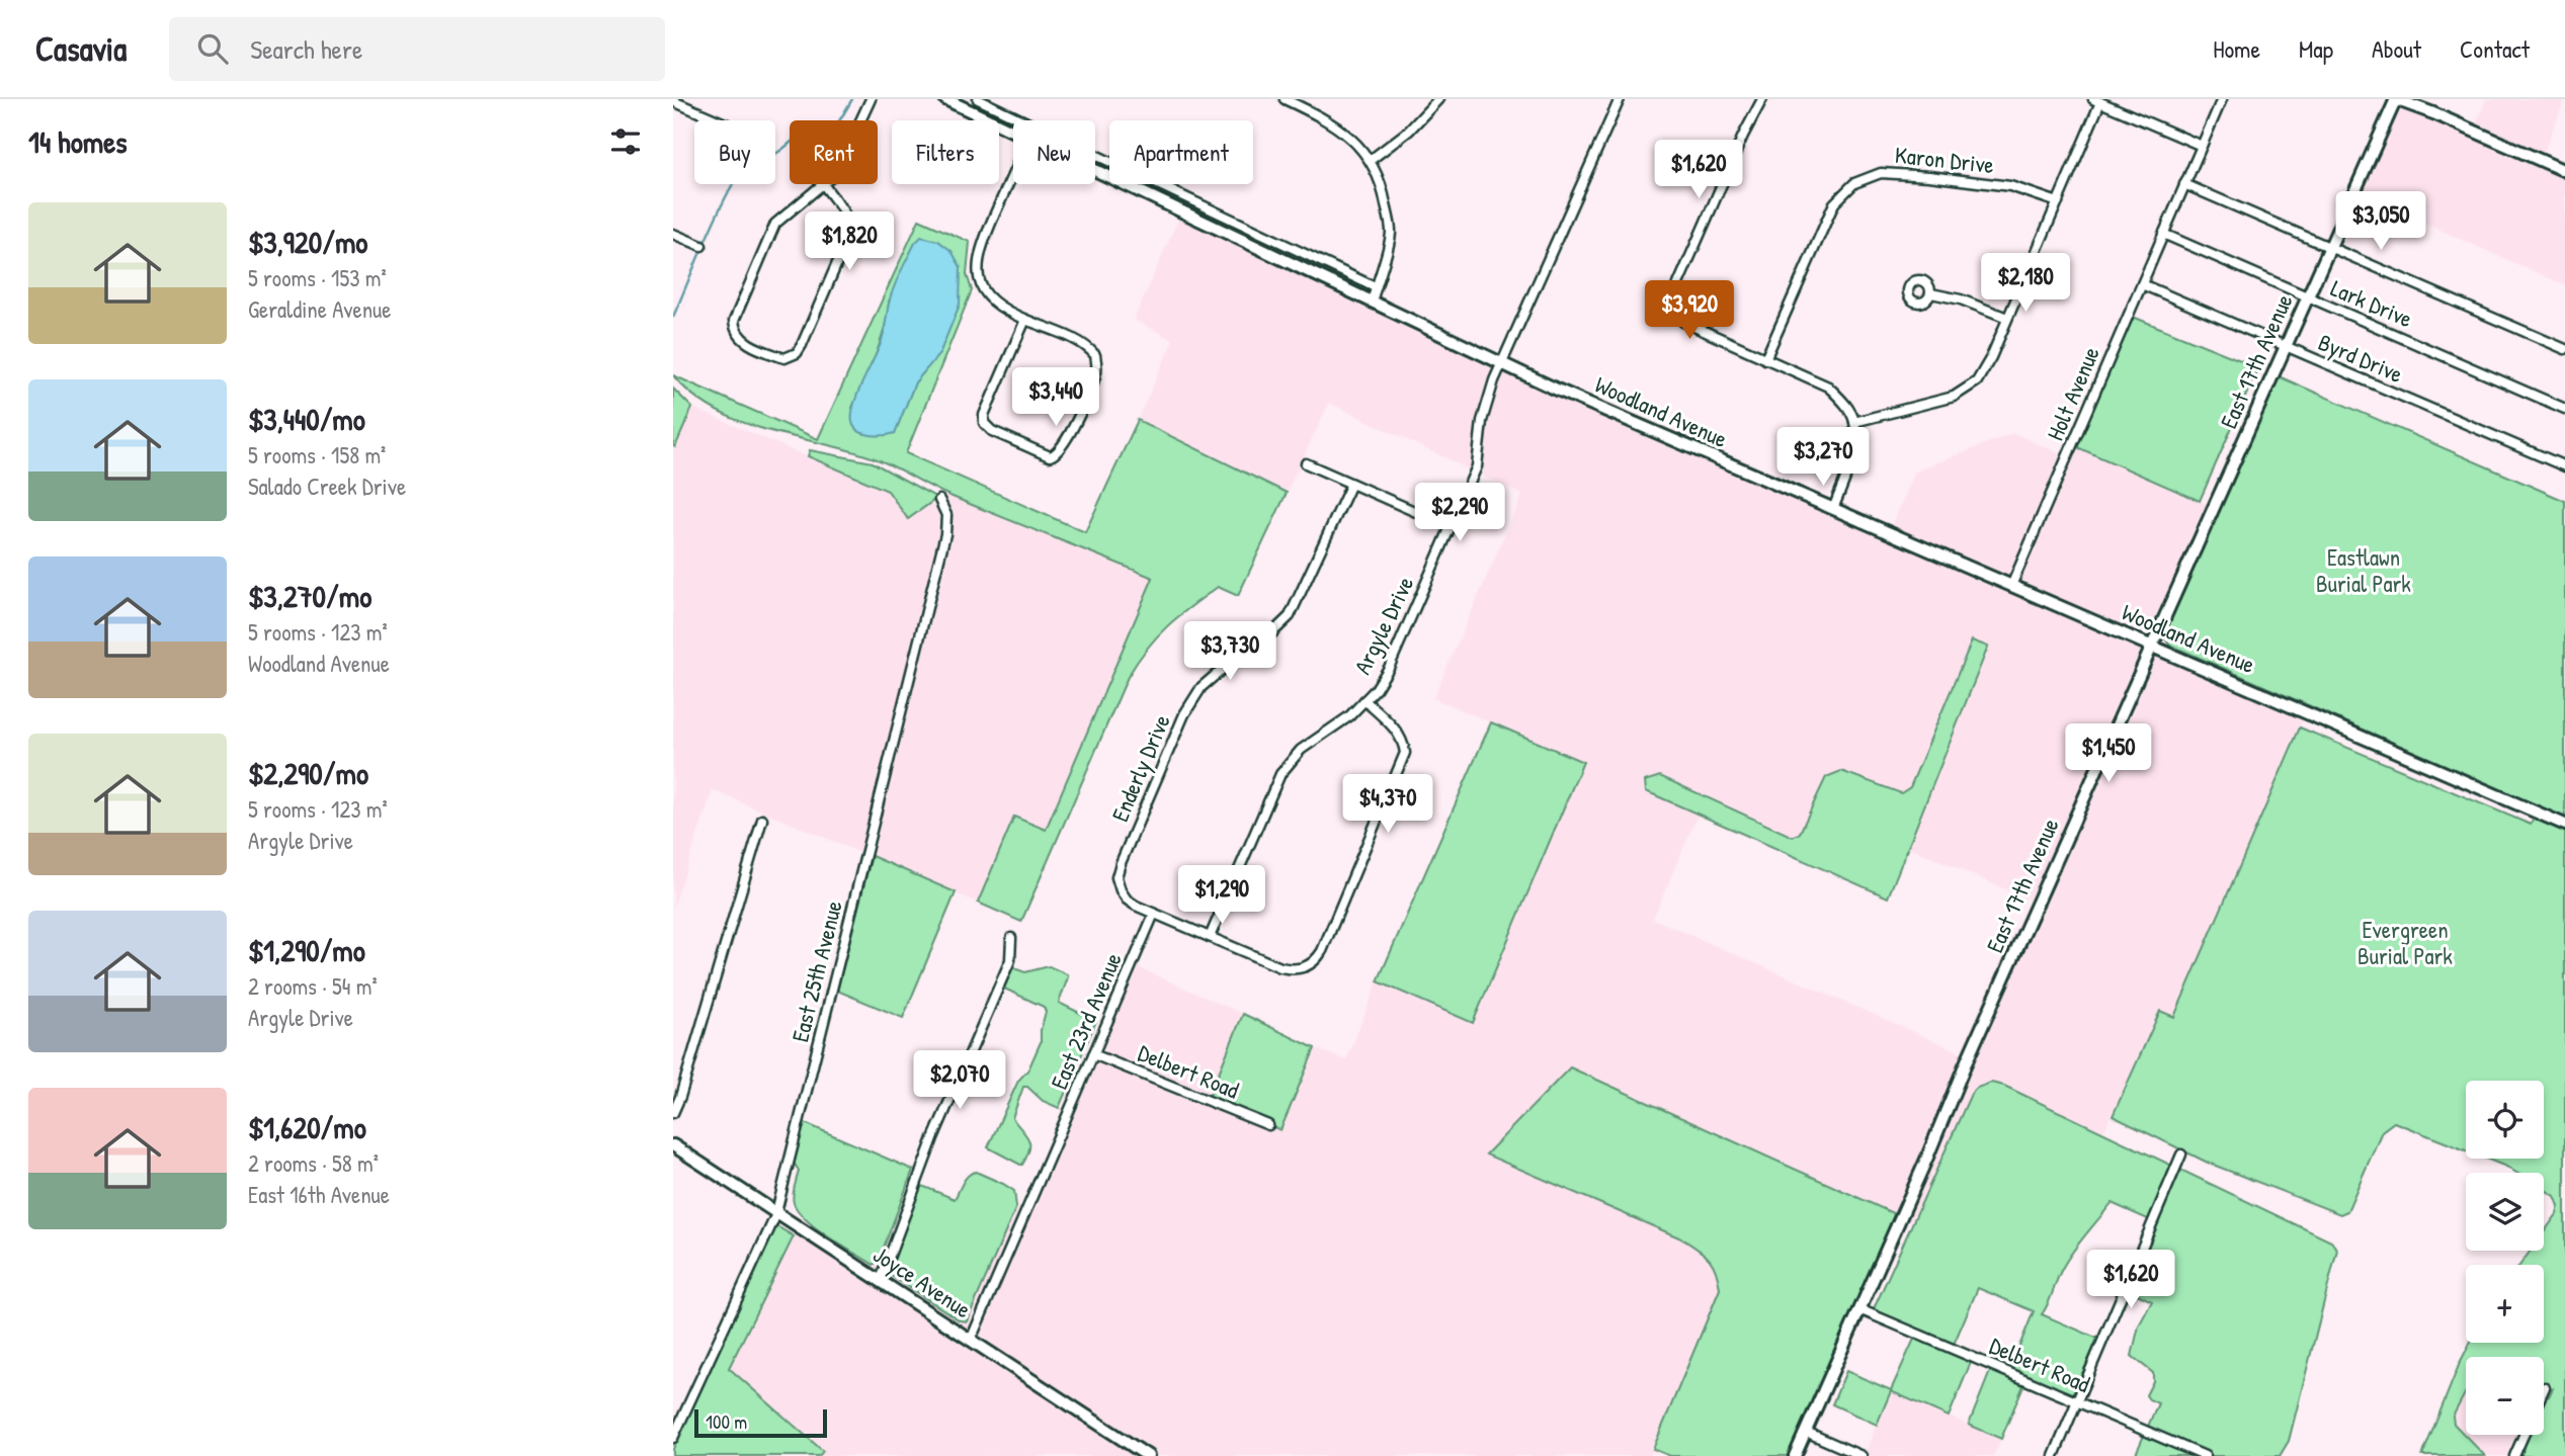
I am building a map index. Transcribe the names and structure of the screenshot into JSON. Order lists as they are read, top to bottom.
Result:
{
  "streets": {
    "street": [
      "Karon Drive",
      "Lark Drive",
      "Byrd Drive",
      "East 17th Avenue",
      "Holt Avenue",
      "Woodland Avenue",
      "Argyle Drive",
      "Enderly Drive",
      "East 25th Avenue",
      "East 23rd Avenue",
      "Delbert Road",
      "Joyce Avenue"
    ]
  },
  "crossings": [
    ["Lark Drive", "East 17th Avenue"],
    ["Lark Drive", "Holt Avenue"],
    ["Byrd Drive", "East 17th Avenue"],
    ["Byrd Drive", "Holt Avenue"],
    ["East 17th Avenue", "Woodland Avenue"],
    ["East 17th Avenue", "Delbert Road"],
    ["Holt Avenue", "Woodland Avenue"],
    ["Woodland Avenue", "Argyle Drive"],
    ["Enderly Drive", "East 23rd Avenue"],
    ["East 25th Avenue", "Joyce Avenue"],
    ["East 23rd Avenue", "Delbert Road"],
    ["East 23rd Avenue", "Joyce Avenue"]
  ],
  "parks": ["Eastlawn Burial Park", "Evergreen Burial Park"],
  "scale_bar": "100 m",
  "page": {
    "header": "Casavia",
    "search": "Search here",
    "nav": [
      "Home",
      "Map",
      "About",
      "Contact"
    ],
    "heading": "14 homes",
    "chip": [
      "Buy",
      "Rent",
      "Filters",
      "New",
      "Apartment"
    ],
    "price": [
      "$1,620",
      "$3,050",
      "$1,820",
      "$2,180",
      "$3,920",
      "$3,440",
      "$3,270",
      "$2,290",
      "$3,730",
      "$1,450",
      "$4,370",
      "$1,290",
      "$2,070",
      "$1,620"
    ],
    "list": [
      {
        "name": "$3,920/mo",
        "note": "5 rooms · 153 m² · Geraldine Avenue"
      },
      {
        "name": "$3,440/mo",
        "note": "5 rooms · 158 m² · Salado Creek Drive"
      },
      {
        "name": "$3,270/mo",
        "note": "5 rooms · 123 m² · Woodland Avenue"
      },
      {
        "name": "$2,290/mo",
        "note": "5 rooms · 123 m² · Argyle Drive"
      },
      {
        "name": "$1,290/mo",
        "note": "2 rooms · 54 m² · Argyle Drive"
      },
      {
        "name": "$1,620/mo",
        "note": "2 rooms · 58 m² · East 16th Avenue"
      }
    ],
    "map_buttons": ["+", "−"],
    "scale": "100 m"
  }
}
